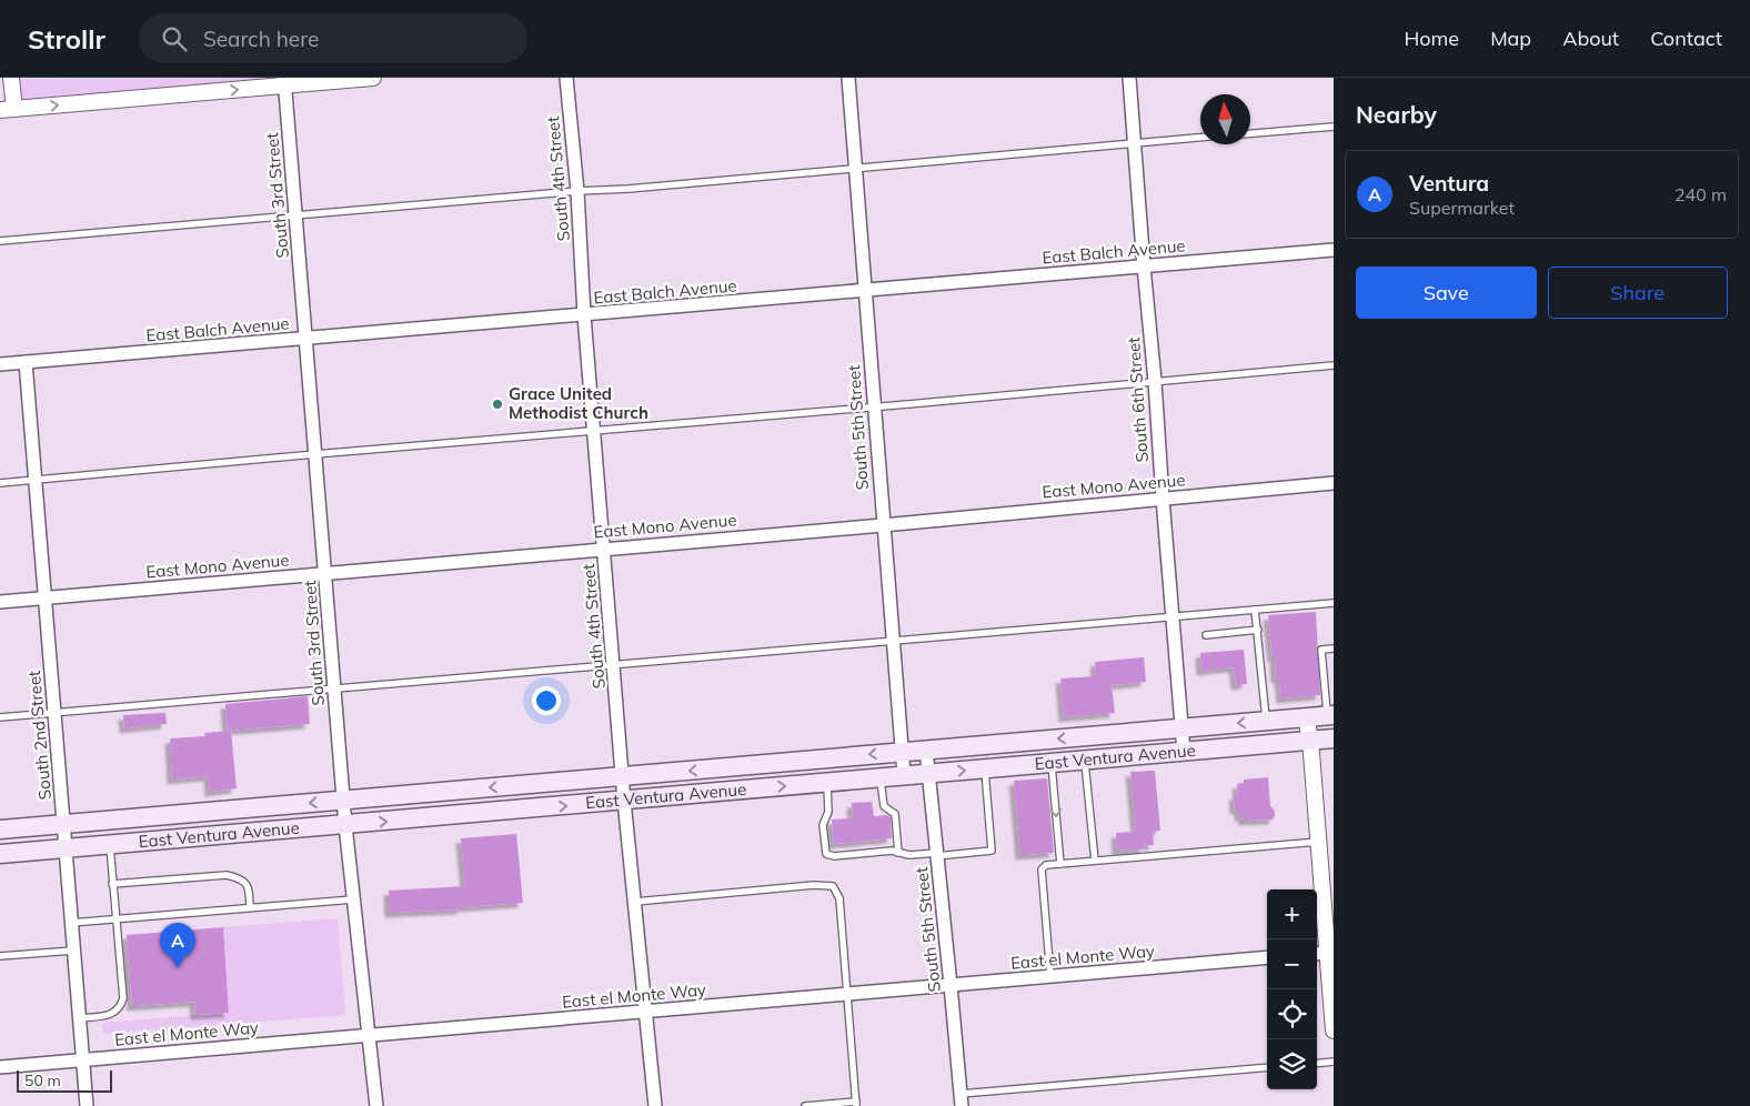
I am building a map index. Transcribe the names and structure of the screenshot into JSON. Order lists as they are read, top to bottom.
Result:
{
  "streets": {
    "main road": ["East Ventura Avenue"],
    "street": [
      "South 4th Street",
      "South 3rd Street",
      "East Balch Avenue",
      "South 6th Street",
      "South 5th Street",
      "East Mono Avenue",
      "South 2nd Street",
      "East el Monte Way"
    ]
  },
  "crossings": [
    ["South 4th Street", "East Balch Avenue"],
    ["South 4th Street", "East Mono Avenue"],
    ["South 4th Street", "East Ventura Avenue"],
    ["South 4th Street", "East el Monte Way"],
    ["South 3rd Street", "East Balch Avenue"],
    ["South 3rd Street", "East Mono Avenue"],
    ["South 3rd Street", "East Ventura Avenue"],
    ["South 3rd Street", "East el Monte Way"],
    ["East Balch Avenue", "South 6th Street"],
    ["East Balch Avenue", "South 5th Street"],
    ["East Balch Avenue", "South 2nd Street"],
    ["South 6th Street", "East Mono Avenue"],
    ["South 6th Street", "East Ventura Avenue"],
    ["South 5th Street", "East Mono Avenue"],
    ["South 5th Street", "East Ventura Avenue"],
    ["South 5th Street", "East el Monte Way"],
    ["East Mono Avenue", "South 2nd Street"],
    ["South 2nd Street", "East Ventura Avenue"],
    ["South 2nd Street", "East el Monte Way"]
  ],
  "places": ["Grace United Methodist Church"],
  "scale_bar": "50 m",
  "north": "top",
  "page": {
    "header": "Strollr",
    "search": "Search here",
    "nav": [
      "Home",
      "Map",
      "About",
      "Contact"
    ],
    "heading": "Nearby",
    "list": [
      {
        "mark": "A",
        "name": "Ventura",
        "note": "Supermarket",
        "value": "240 m"
      }
    ],
    "buttons": ["Save", "Share"],
    "map_buttons": ["+", "−"],
    "pins": "A",
    "scale": "50 m"
  }
}
